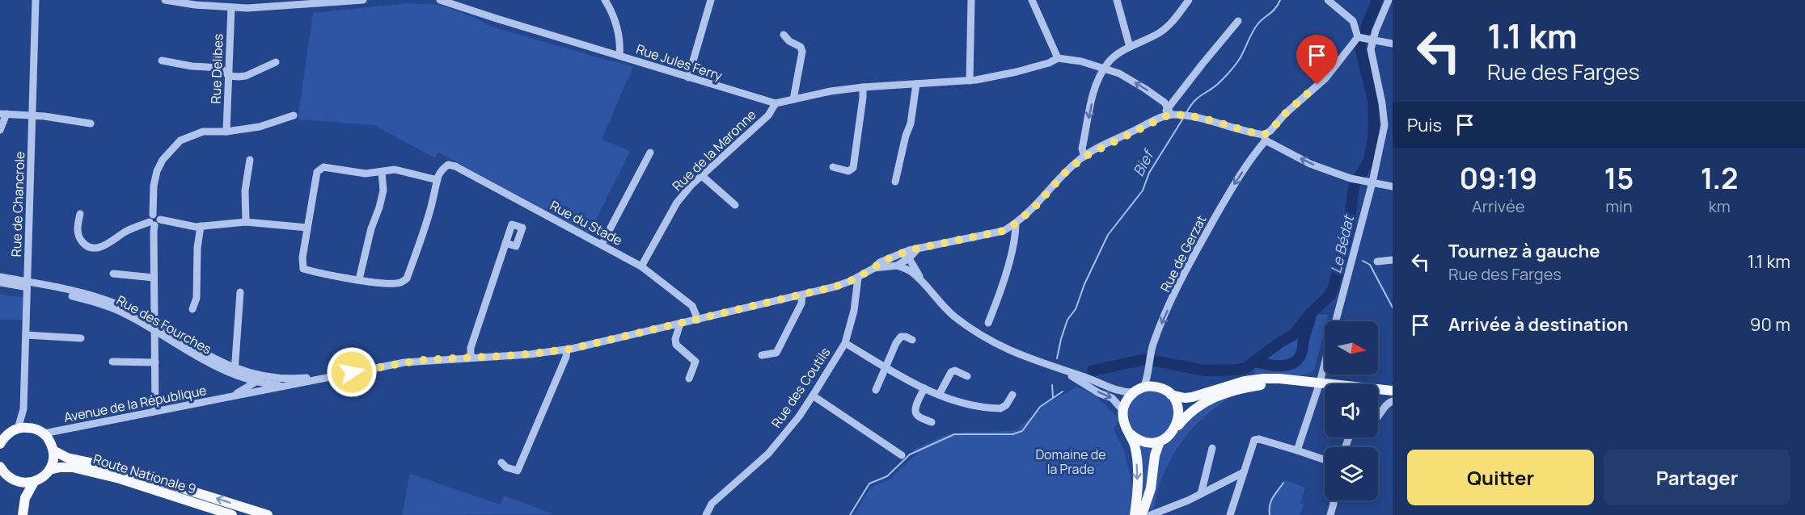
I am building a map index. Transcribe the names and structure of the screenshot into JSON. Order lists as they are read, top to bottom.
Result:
{
  "streets": {
    "main road": ["Route Nationale 9"],
    "street": [
      "Rue Jules Ferry",
      "Rue Delibes",
      "Rue de la Maronne",
      "Rue de Chancrole",
      "Rue du Stade",
      "Rue de Gerzat",
      "Rue des Fourches",
      "Rue des Coutils",
      "Avenue de la République"
    ]
  },
  "crossings": [
    ["Rue Jules Ferry", "Rue de la Maronne"],
    ["Rue de la Maronne", "Rue du Stade"],
    ["Rue de Chancrole", "Rue des Fourches"],
    ["Rue des Fourches", "Avenue de la République"]
  ],
  "one_way": ["Rue de Gerzat"],
  "water": ["Bief", "Le Bédat"],
  "parks": ["Domaine de la Prade"],
  "north": "right",
  "page": {
    "turn": ["1.1 km", "Rue des Farges"],
    "then": "Puis",
    "eta": [
      "09:19",
      "Arrivée",
      "15",
      "min",
      "1.2",
      "km"
    ],
    "list": [
      {
        "name": "Tournez à gauche",
        "note": "Rue des Farges",
        "value": "1.1 km"
      },
      {
        "name": "Arrivée à destination",
        "value": "90 m"
      }
    ],
    "buttons": ["Quitter", "Partager"]
  }
}
